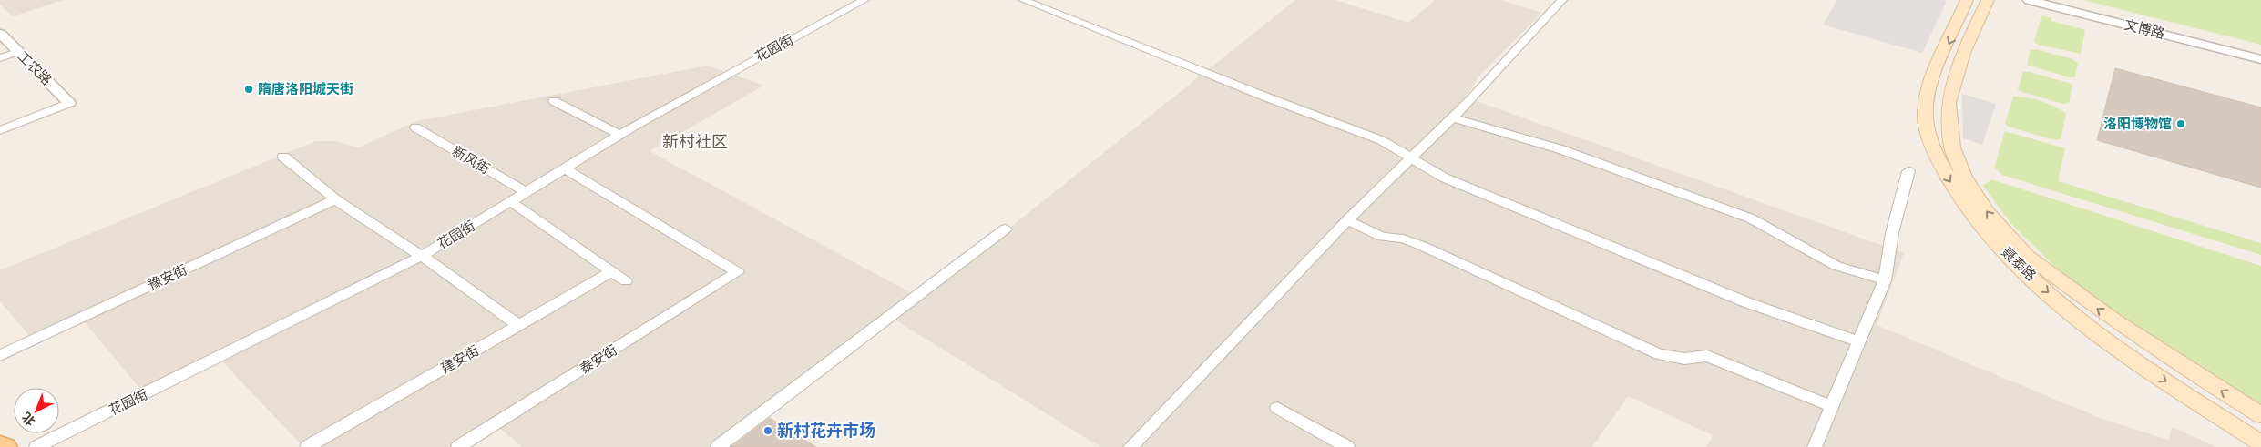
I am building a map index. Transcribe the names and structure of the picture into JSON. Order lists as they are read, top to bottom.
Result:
{
  "streets": {
    "main road": ["聂泰路"],
    "street": [
      "文博路",
      "花园街",
      "工农路",
      "新风街",
      "豫安街",
      "建安街",
      "泰安街"
    ]
  },
  "crossings": [
    ["花园街", "新风街"],
    ["花园街", "泰安街"]
  ],
  "districts": ["新村社区"],
  "places": ["隋唐洛阳城天街", "洛阳博物馆", "新村花卉市场"],
  "north": "bottom left"
}
